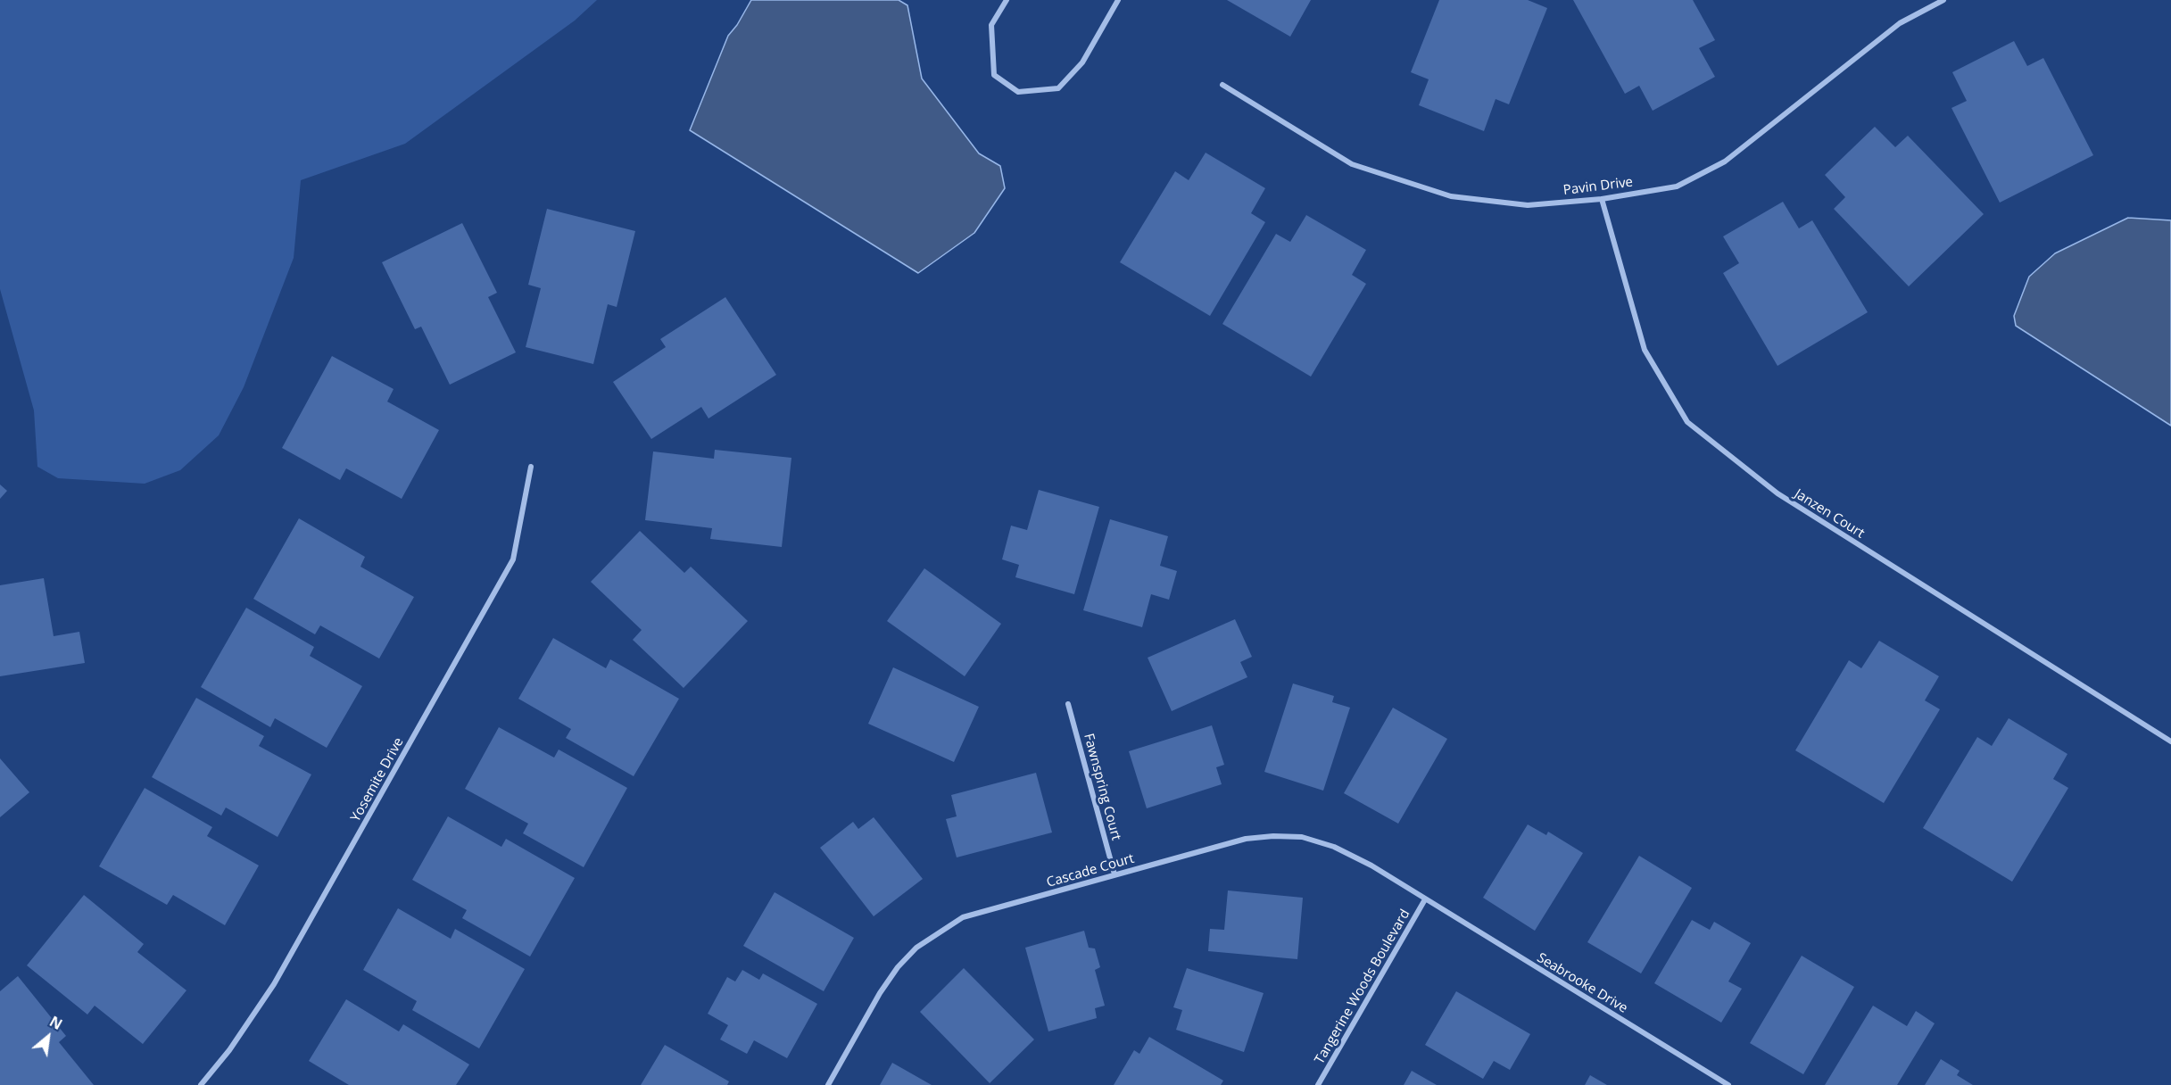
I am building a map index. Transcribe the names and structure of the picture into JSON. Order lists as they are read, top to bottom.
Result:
{
  "streets": {
    "street": [
      "Pavin Drive",
      "Janzen Court",
      "Yosemite Drive",
      "Fawnspring Court",
      "Cascade Court",
      "Seabrooke Drive",
      "Tangerine Woods Boulevard"
    ]
  },
  "crossings": [
    ["Pavin Drive", "Janzen Court"],
    ["Fawnspring Court", "Cascade Court"],
    ["Cascade Court", "Seabrooke Drive"],
    ["Cascade Court", "Tangerine Woods Boulevard"],
    ["Seabrooke Drive", "Tangerine Woods Boulevard"]
  ],
  "north": "top right"
}
